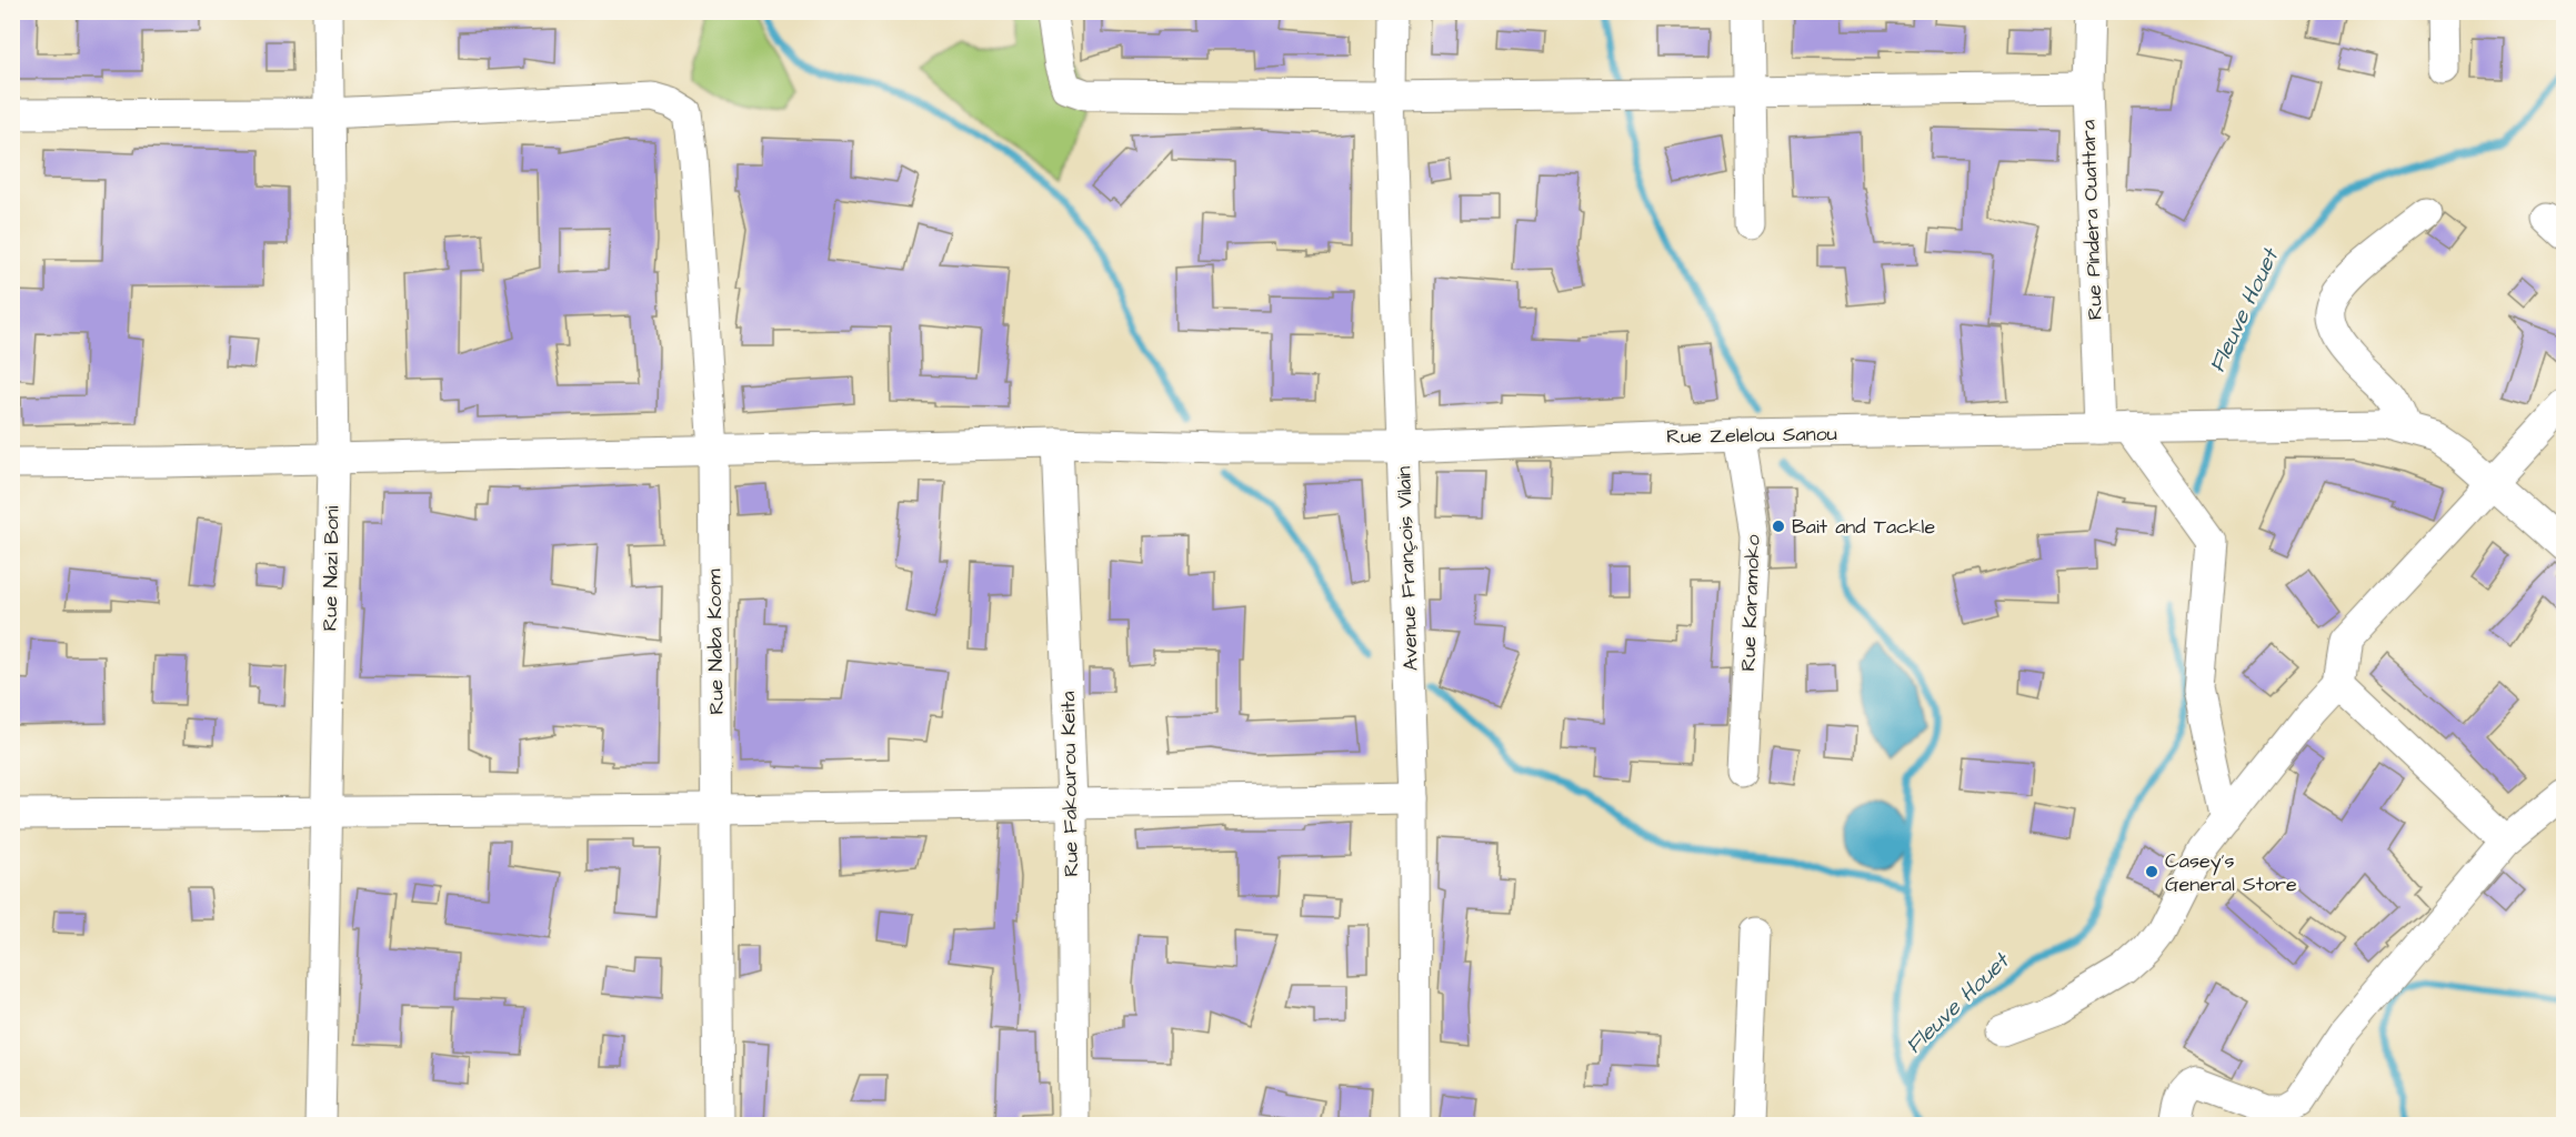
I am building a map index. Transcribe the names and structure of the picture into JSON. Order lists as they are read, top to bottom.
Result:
{
  "streets": {
    "street": [
      "Rue Pindera Ouattara",
      "Rue Zelelou Sanou",
      "Rue Nazi Boni",
      "Avenue François Vilain",
      "Rue Karamoko",
      "Rue Naba Koom",
      "Rue Fakourou Keita"
    ]
  },
  "crossings": [
    ["Rue Pindera Ouattara", "Rue Zelelou Sanou"],
    ["Rue Zelelou Sanou", "Rue Nazi Boni"],
    ["Rue Zelelou Sanou", "Avenue François Vilain"],
    ["Rue Zelelou Sanou", "Rue Karamoko"],
    ["Rue Zelelou Sanou", "Rue Naba Koom"],
    ["Rue Zelelou Sanou", "Rue Fakourou Keita"],
    ["Rue Nazi Boni", "Rue Naba Koom"]
  ],
  "water": ["Fleuve Houet"],
  "places": ["Bait and Tackle", "Casey's General Store"]
}
